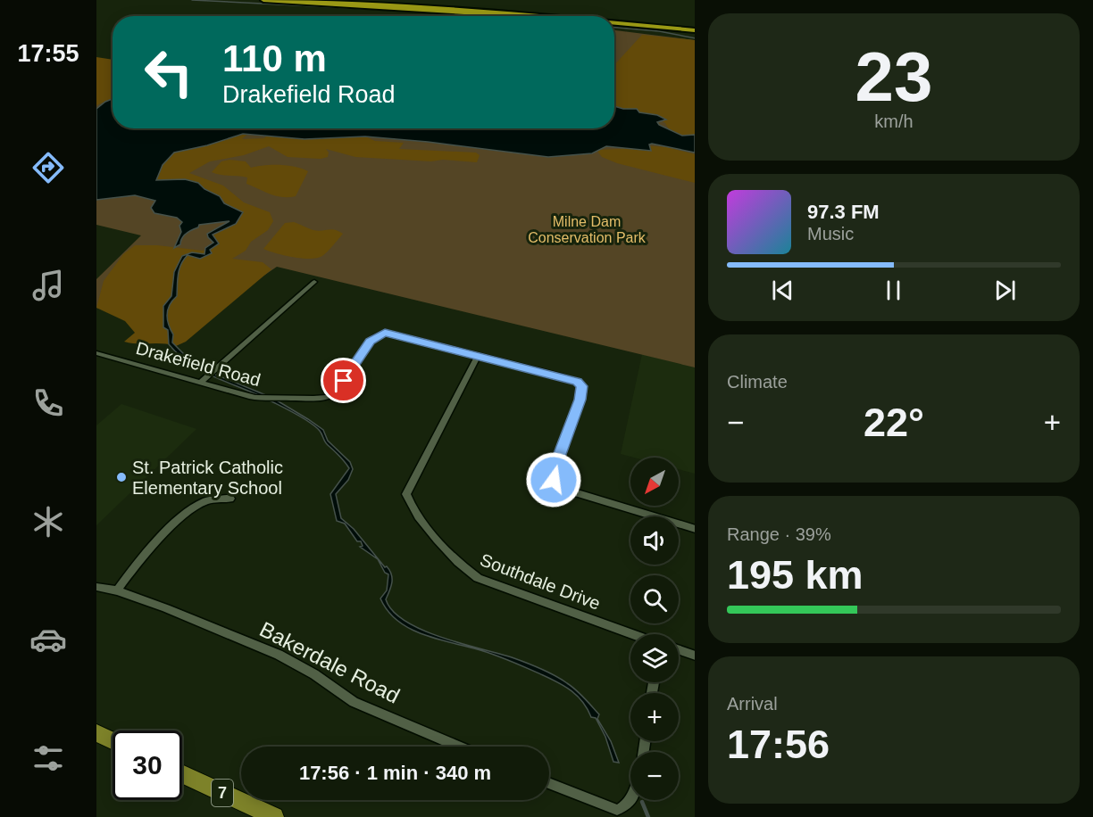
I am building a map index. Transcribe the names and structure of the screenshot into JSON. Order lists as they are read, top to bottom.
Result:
{
  "streets": {
    "main road": ["7"],
    "street": ["Drakefield Road", "Southdale Drive", "Bakerdale Road"]
  },
  "crossings": [
    ["Drakefield Road", "Southdale Drive"]
  ],
  "parks": ["Milne Dam Conservation Park"],
  "places": ["St. Patrick Catholic Elementary School"],
  "north": "bottom left",
  "page": {
    "tabs": "17:55",
    "tile": [
      ["23", "km/h"],
      "Climate",
      ["Range · 39%", "195 km"],
      ["Arrival", "17:56"]
    ],
    "turn": ["110 m", "Drakefield Road"],
    "song": ["97.3 FM", "Music"],
    "heat": ["−", "22°", "+"],
    "map_buttons": ["+", "−"],
    "limit": "30",
    "trip": "17:56 · 1 min · 340 m"
  }
}
